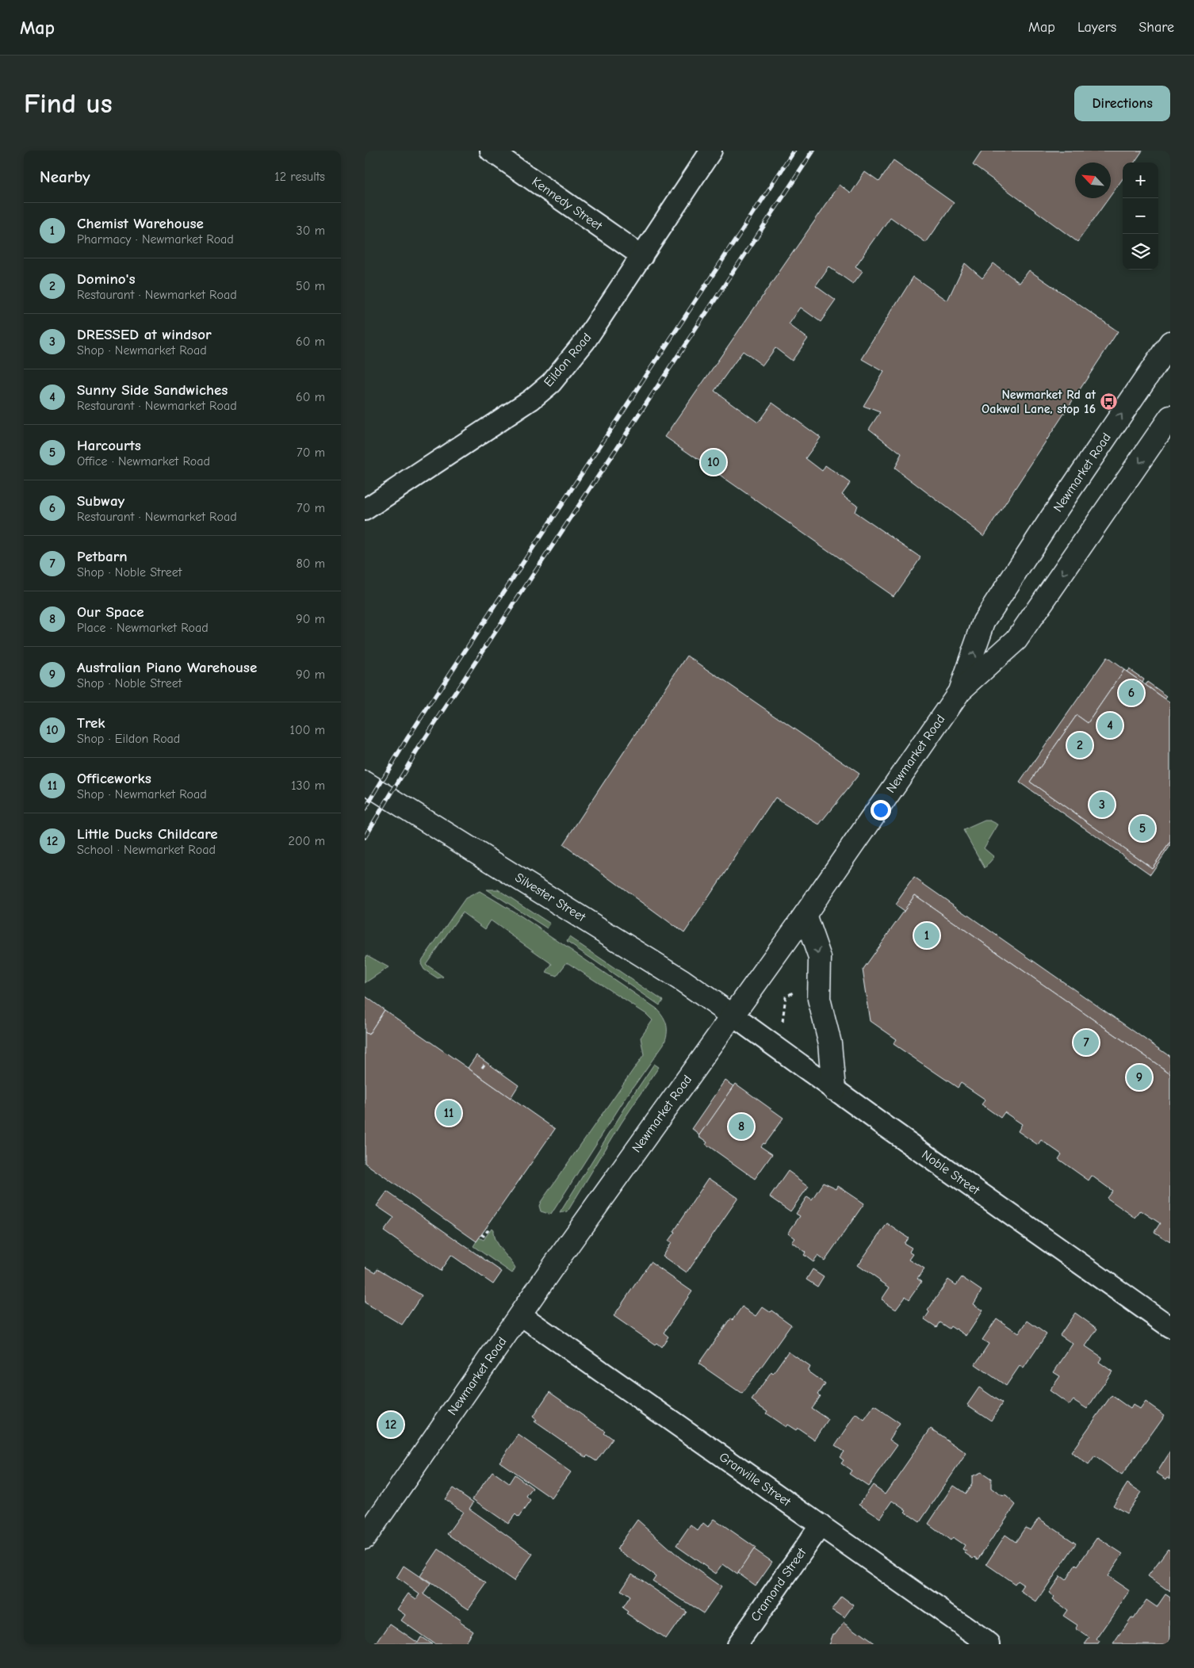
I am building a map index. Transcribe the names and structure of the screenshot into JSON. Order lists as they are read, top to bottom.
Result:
{
  "streets": {
    "main road": ["Newmarket Road", "Silvester Street"],
    "street": [
      "Kennedy Street",
      "Eildon Road",
      "Noble Street",
      "Granville Street",
      "Cramond Street"
    ]
  },
  "crossings": [
    ["Kennedy Street", "Eildon Road"],
    ["Newmarket Road", "Silvester Street"],
    ["Newmarket Road", "Noble Street"],
    ["Newmarket Road", "Granville Street"],
    ["Silvester Street", "Noble Street"],
    ["Granville Street", "Cramond Street"]
  ],
  "places": {
    "bus stop": ["Newmarket Rd at Oakwal Lane, stop 16"]
  },
  "north": "top left",
  "page": {
    "header": "Map",
    "nav": ["Map", "Layers", "Share"],
    "buttons": "Directions",
    "title": "Find us",
    "heading": ["Nearby", "12 results"],
    "map_buttons": ["+", "−"],
    "list": [
      {
        "mark": "1",
        "name": "Chemist Warehouse",
        "note": "Pharmacy · Newmarket Road",
        "value": "30 m"
      },
      {
        "mark": "2",
        "name": "Domino's",
        "note": "Restaurant · Newmarket Road",
        "value": "50 m"
      },
      {
        "mark": "3",
        "name": "DRESSED at windsor",
        "note": "Shop · Newmarket Road",
        "value": "60 m"
      },
      {
        "mark": "4",
        "name": "Sunny Side Sandwiches",
        "note": "Restaurant · Newmarket Road",
        "value": "60 m"
      },
      {
        "mark": "5",
        "name": "Harcourts",
        "note": "Office · Newmarket Road",
        "value": "70 m"
      },
      {
        "mark": "6",
        "name": "Subway",
        "note": "Restaurant · Newmarket Road",
        "value": "70 m"
      },
      {
        "mark": "7",
        "name": "Petbarn",
        "note": "Shop · Noble Street",
        "value": "80 m"
      },
      {
        "mark": "8",
        "name": "Our Space",
        "note": "Place · Newmarket Road",
        "value": "90 m"
      },
      {
        "mark": "9",
        "name": "Australian Piano Warehouse",
        "note": "Shop · Noble Street",
        "value": "90 m"
      },
      {
        "mark": "10",
        "name": "Trek",
        "note": "Shop · Eildon Road",
        "value": "100 m"
      },
      {
        "mark": "11",
        "name": "Officeworks",
        "note": "Shop · Newmarket Road",
        "value": "130 m"
      },
      {
        "mark": "12",
        "name": "Little Ducks Childcare",
        "note": "School · Newmarket Road",
        "value": "200 m"
      }
    ],
    "pins": [
      "10",
      "6",
      "4",
      "2",
      "3",
      "5",
      "1",
      "7",
      "9",
      "11",
      "8",
      "12"
    ]
  }
}
